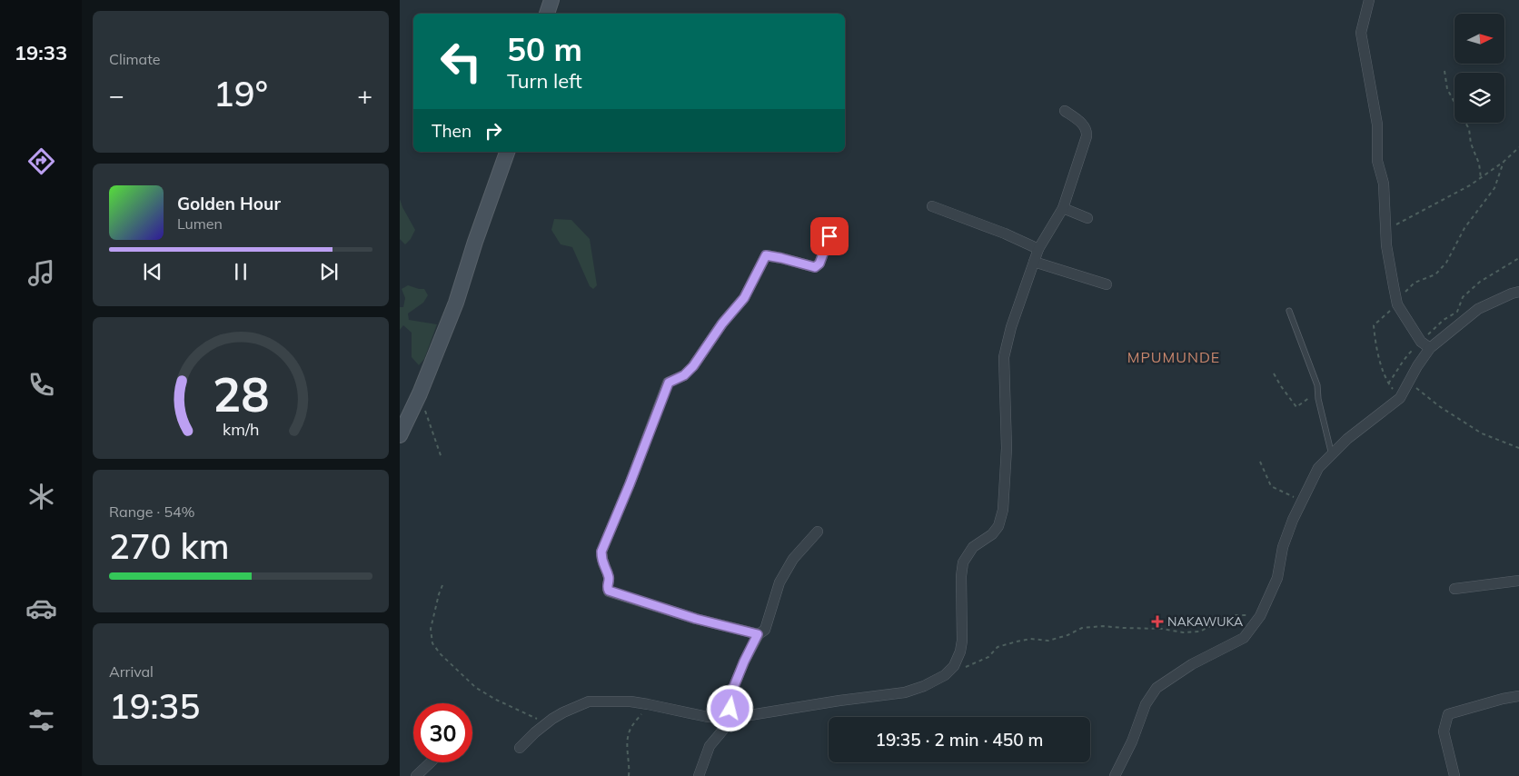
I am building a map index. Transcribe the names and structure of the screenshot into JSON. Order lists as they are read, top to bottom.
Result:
{
  "districts": ["MPUMUNDE"],
  "places": {
    "health": ["NAKAWUKA"]
  },
  "north": "right",
  "page": {
    "tabs": "19:33",
    "tile": [
      "Climate",
      ["Range · 54%", "270 km"],
      ["Arrival", "19:35"]
    ],
    "turn": ["50 m", "Turn left"],
    "heat": ["−", "19°", "+"],
    "then": "Then",
    "song": ["Golden Hour", "Lumen"],
    "limit": "30",
    "trip": "19:35 · 2 min · 450 m",
    "gauge": ["28", "km/h"]
  }
}
